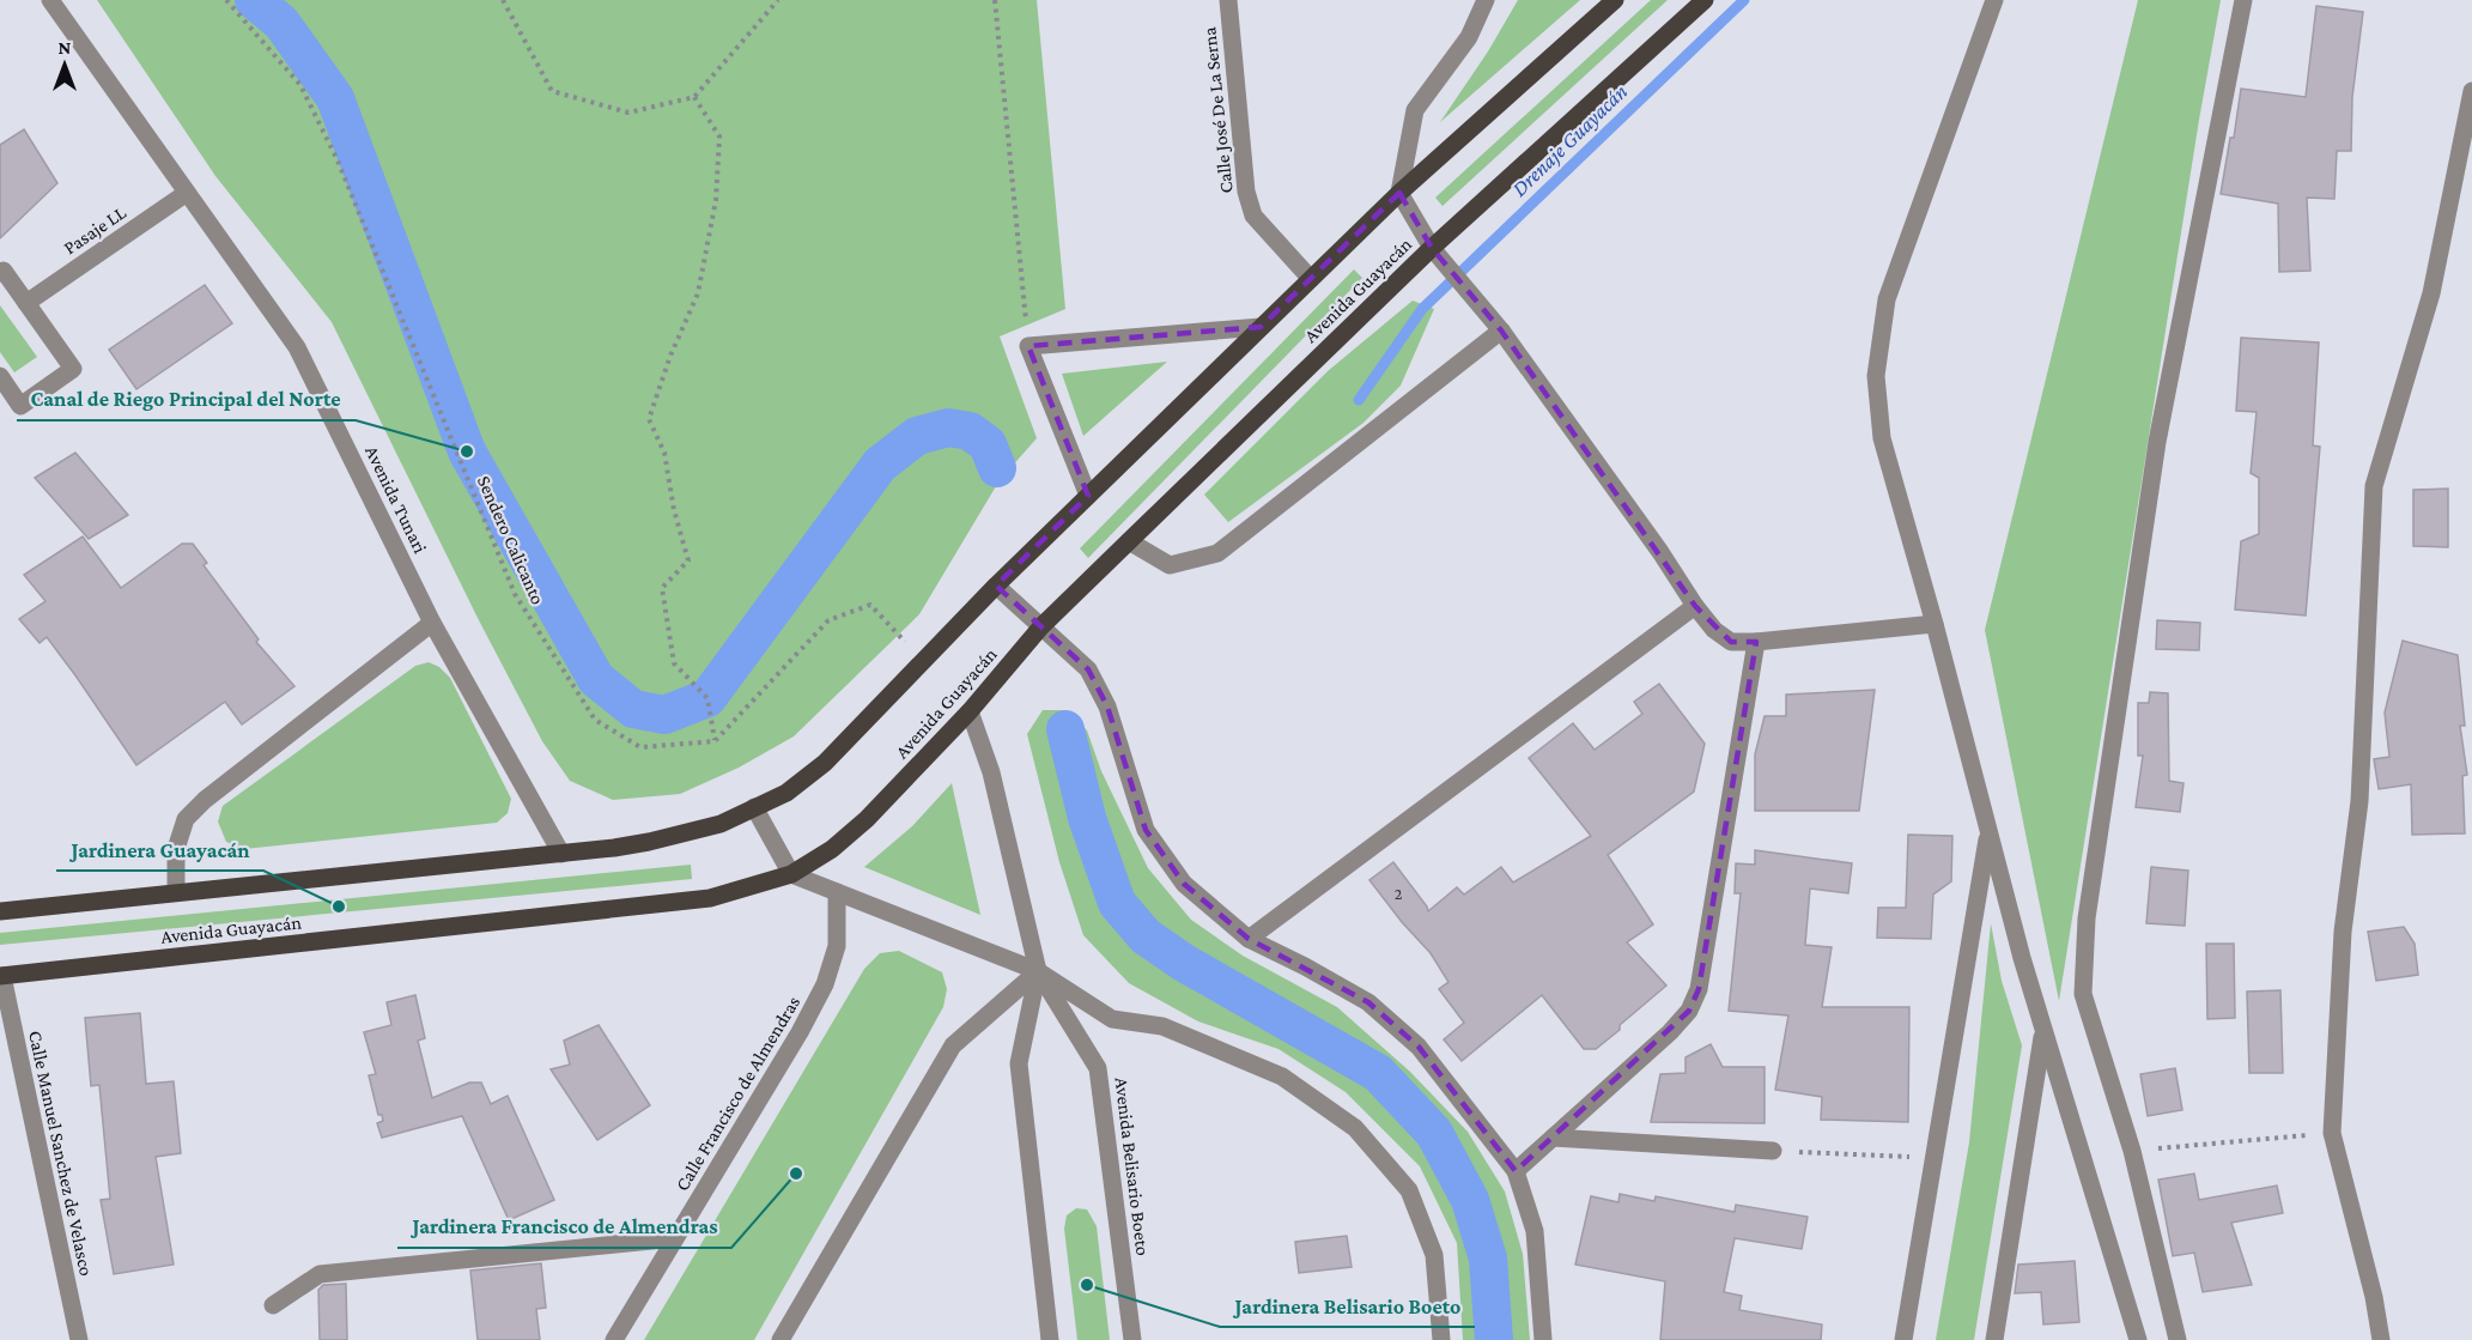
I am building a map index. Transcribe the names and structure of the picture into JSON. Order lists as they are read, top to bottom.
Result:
{
  "streets": {
    "main road": ["Avenida Guayacán"],
    "street": [
      "Calle José De La Serna",
      "Pasaje LL",
      "Avenida Tunari",
      "Calle Francisco de Almendras",
      "Calle Manuel Sanchez de Velasco",
      "Avenida Belisario Boeto"
    ],
    "path": ["Sendero Calicanto"]
  },
  "crossings": [
    ["Calle José De La Serna", "Avenida Guayacán"],
    ["Pasaje LL", "Avenida Tunari"],
    ["Avenida Guayacán", "Avenida Tunari"],
    ["Avenida Guayacán", "Calle Manuel Sanchez de Velasco"],
    ["Avenida Guayacán", "Avenida Belisario Boeto"]
  ],
  "water": ["Drenaje Guayacán"],
  "places": [
    "Canal de Riego Principal del Norte",
    "Jardinera Guayacán",
    "Jardinera Francisco de Almendras",
    "Jardinera Belisario Boeto"
  ],
  "house_numbers": ["2"],
  "north": "top"
}
